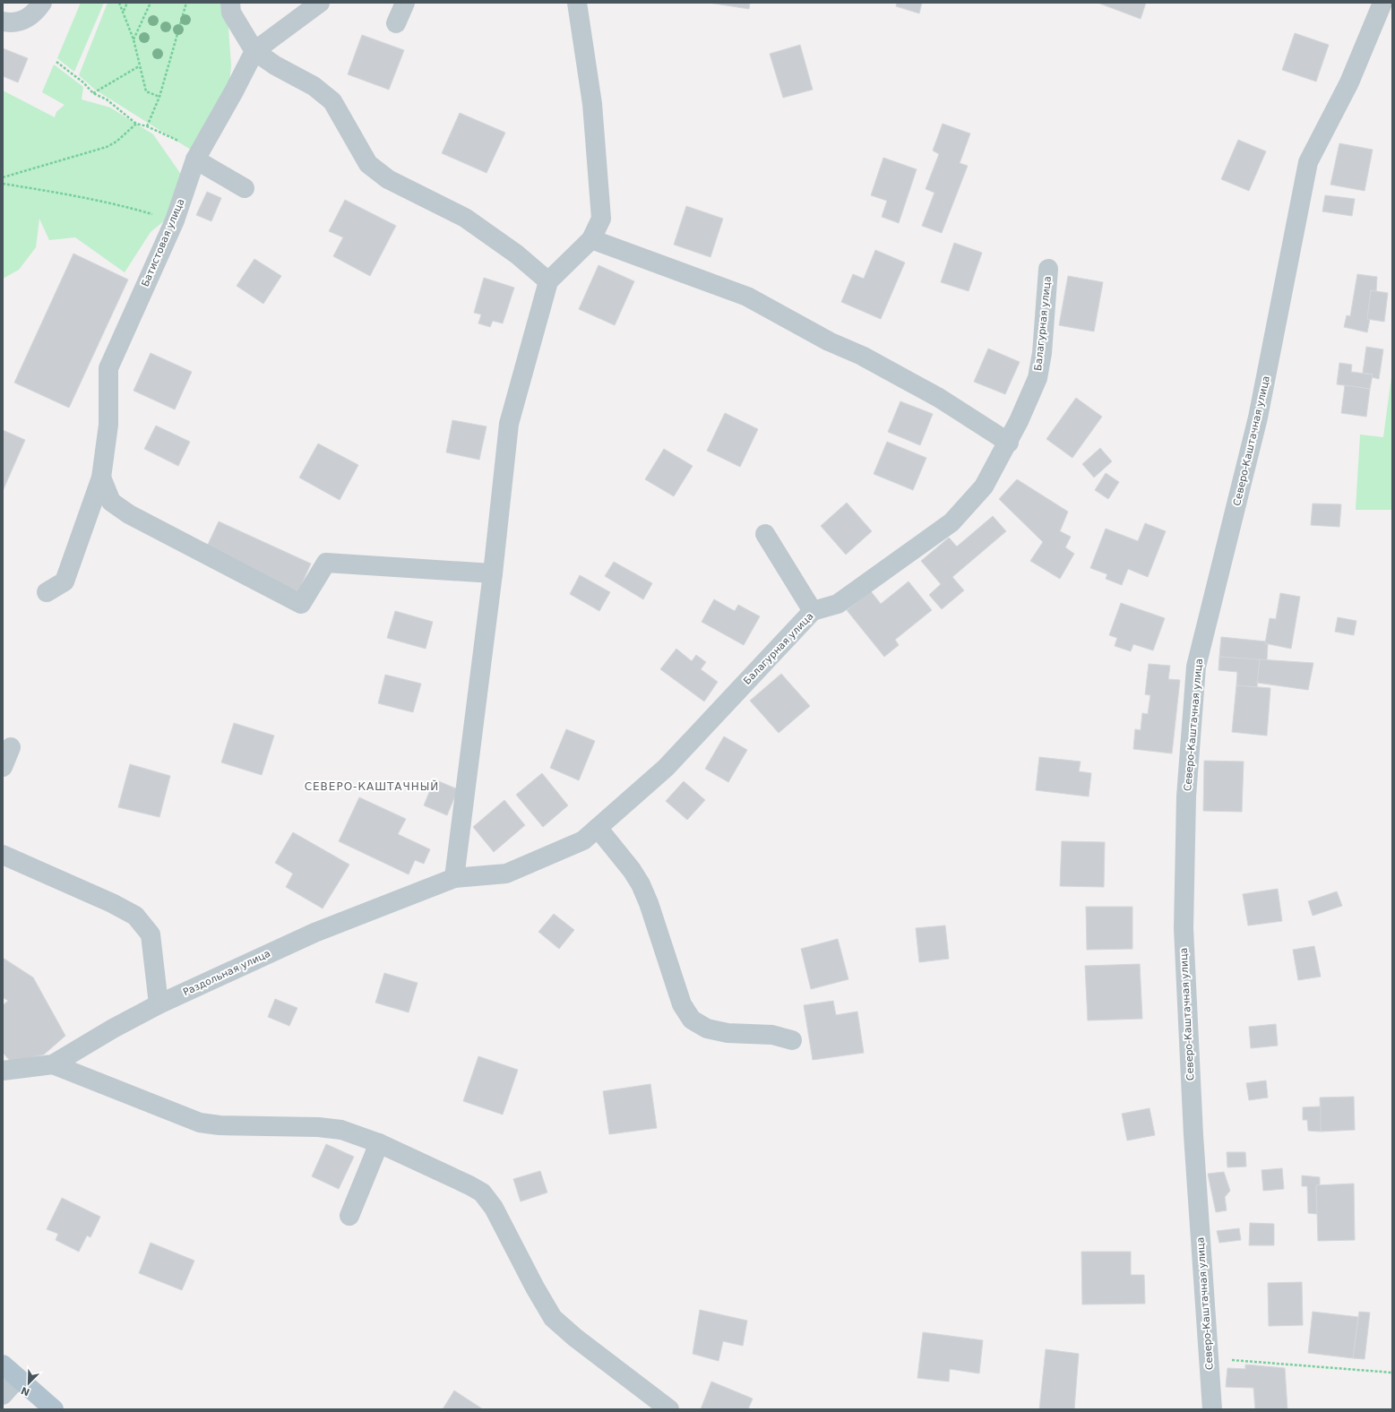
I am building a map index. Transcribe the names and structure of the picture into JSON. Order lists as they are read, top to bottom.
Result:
{
  "streets": {
    "street": [
      "Батистовая улица",
      "Балагурная улица",
      "Северо-Каштачная улица",
      "Раздольная улица"
    ]
  },
  "crossings": [
    ["Балагурная улица", "Раздольная улица"]
  ],
  "districts": ["СЕВЕРО-КАШТАЧНЫЙ"],
  "north": "bottom left"
}
